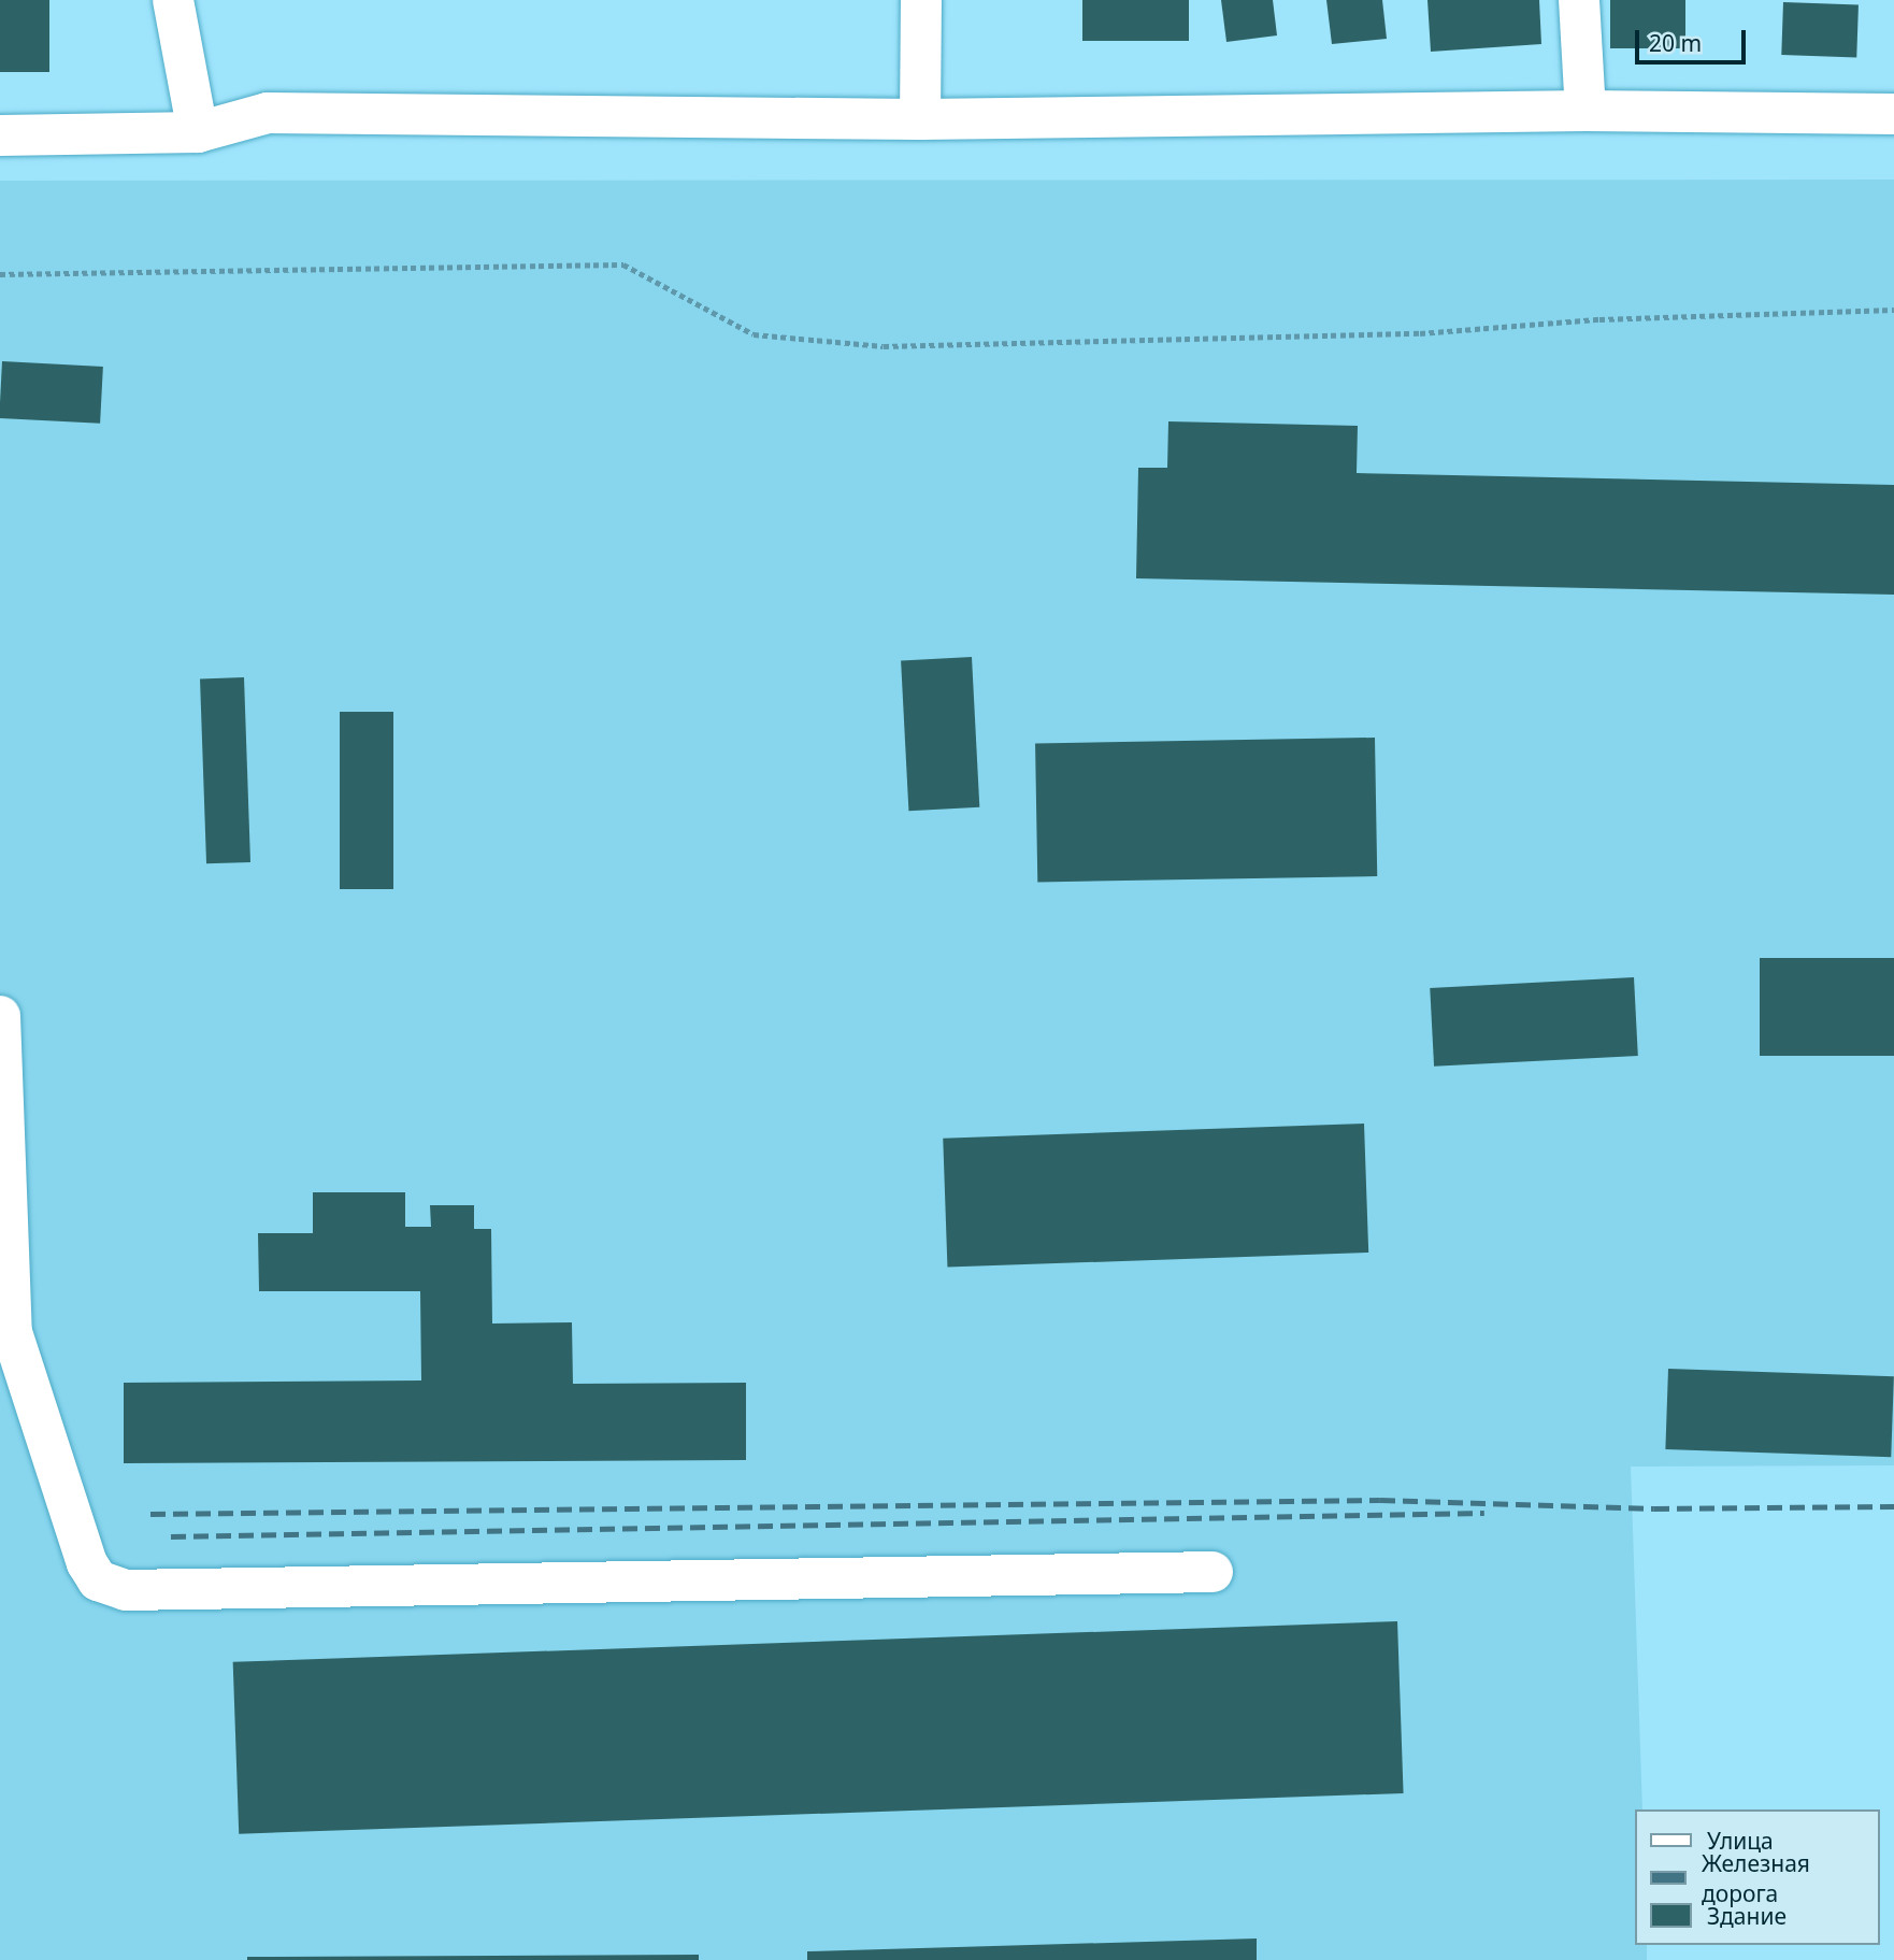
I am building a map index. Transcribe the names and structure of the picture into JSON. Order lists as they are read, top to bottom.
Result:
{
  "legend": ["Улица", "Железная дорога", "Здание"],
  "scale_bar": "20 m"
}
